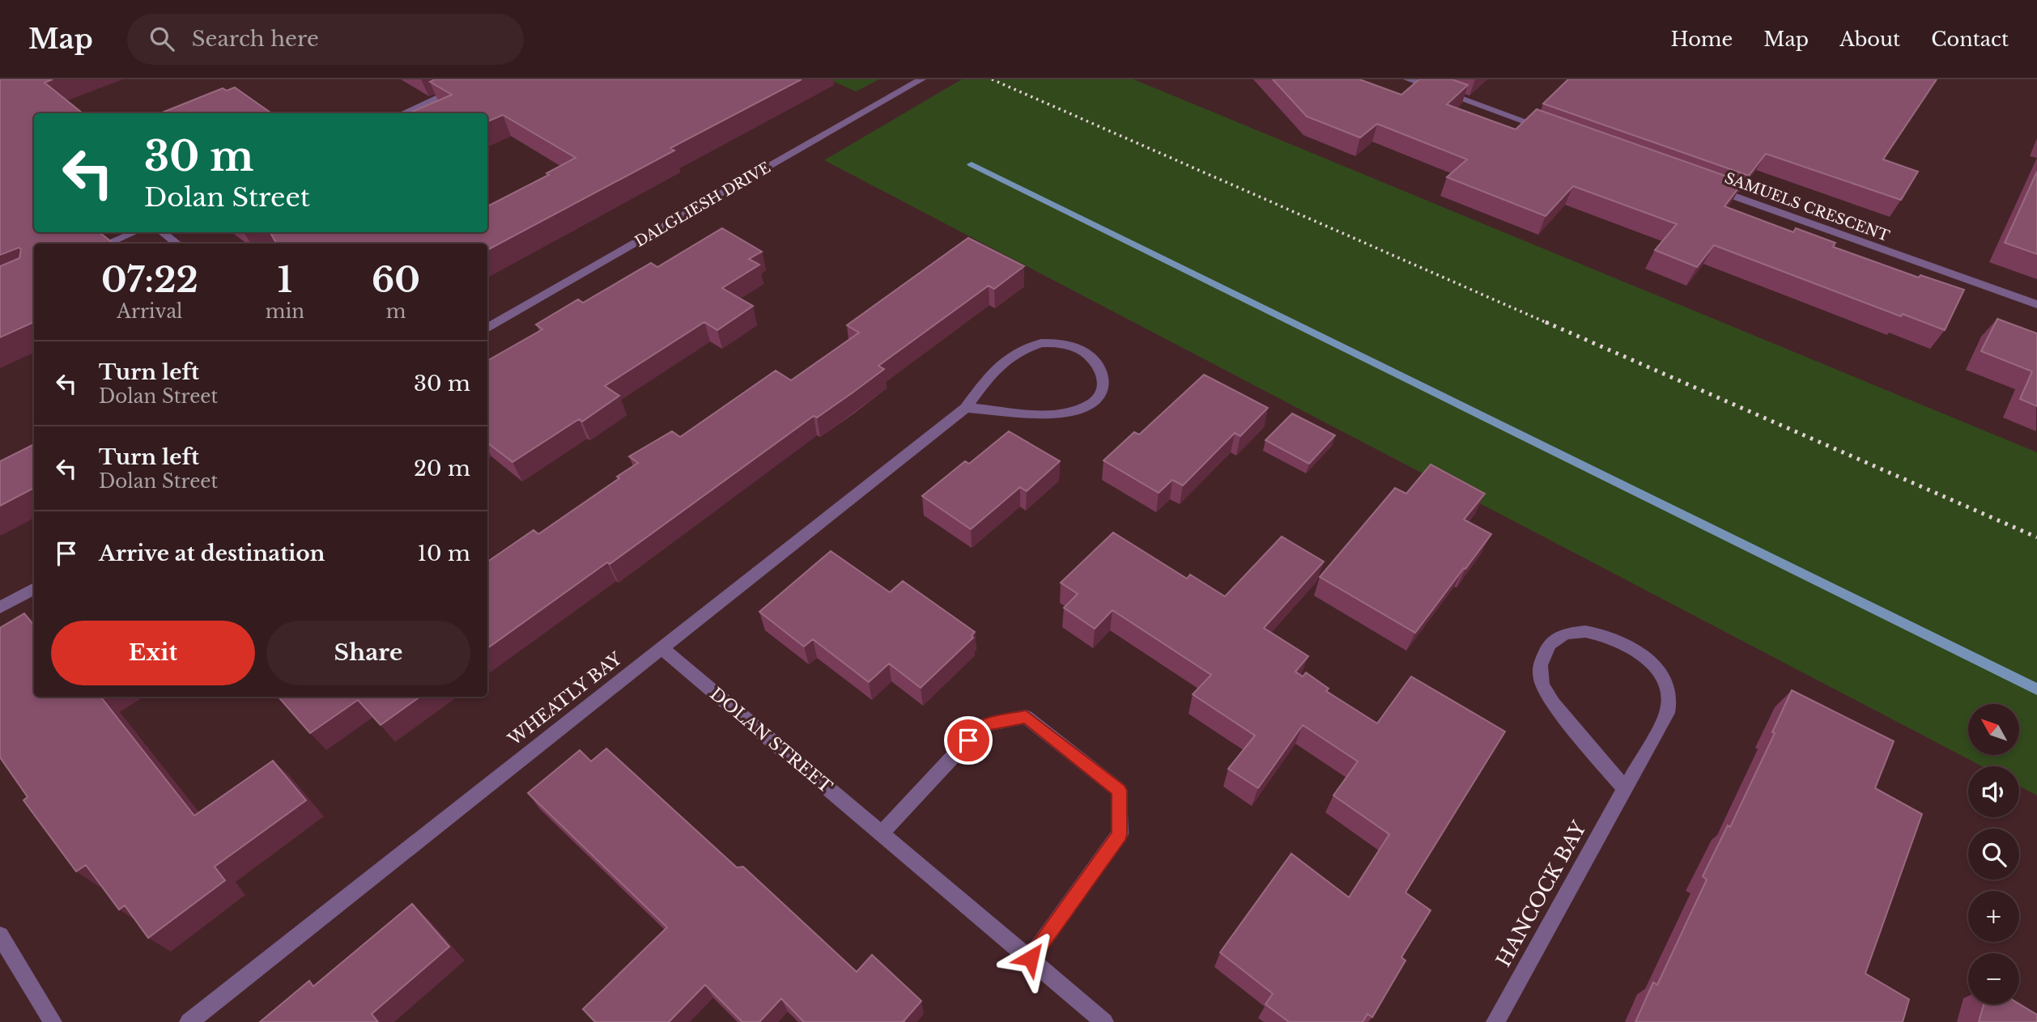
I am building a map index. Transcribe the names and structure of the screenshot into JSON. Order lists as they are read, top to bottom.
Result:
{
  "streets": {
    "street": [
      "DALGLIESH DRIVE",
      "SAMUELS CRESCENT",
      "WHEATLY BAY",
      "DOLAN STREET",
      "HANCOCK BAY"
    ]
  },
  "crossings": [
    ["WHEATLY BAY", "DOLAN STREET"]
  ],
  "north": "top left",
  "page": {
    "header": "Map",
    "search": "Search here",
    "nav": [
      "Home",
      "Map",
      "About",
      "Contact"
    ],
    "turn": ["30 m", "Dolan Street"],
    "eta": [
      "07:22",
      "Arrival",
      "1",
      "min",
      "60",
      "m"
    ],
    "list": [
      {
        "name": "Turn left",
        "note": "Dolan Street",
        "value": "30 m"
      },
      {
        "name": "Turn left",
        "note": "Dolan Street",
        "value": "20 m"
      },
      {
        "name": "Arrive at destination",
        "value": "10 m"
      }
    ],
    "buttons": ["Exit", "Share"],
    "map_buttons": ["+", "−"]
  }
}
